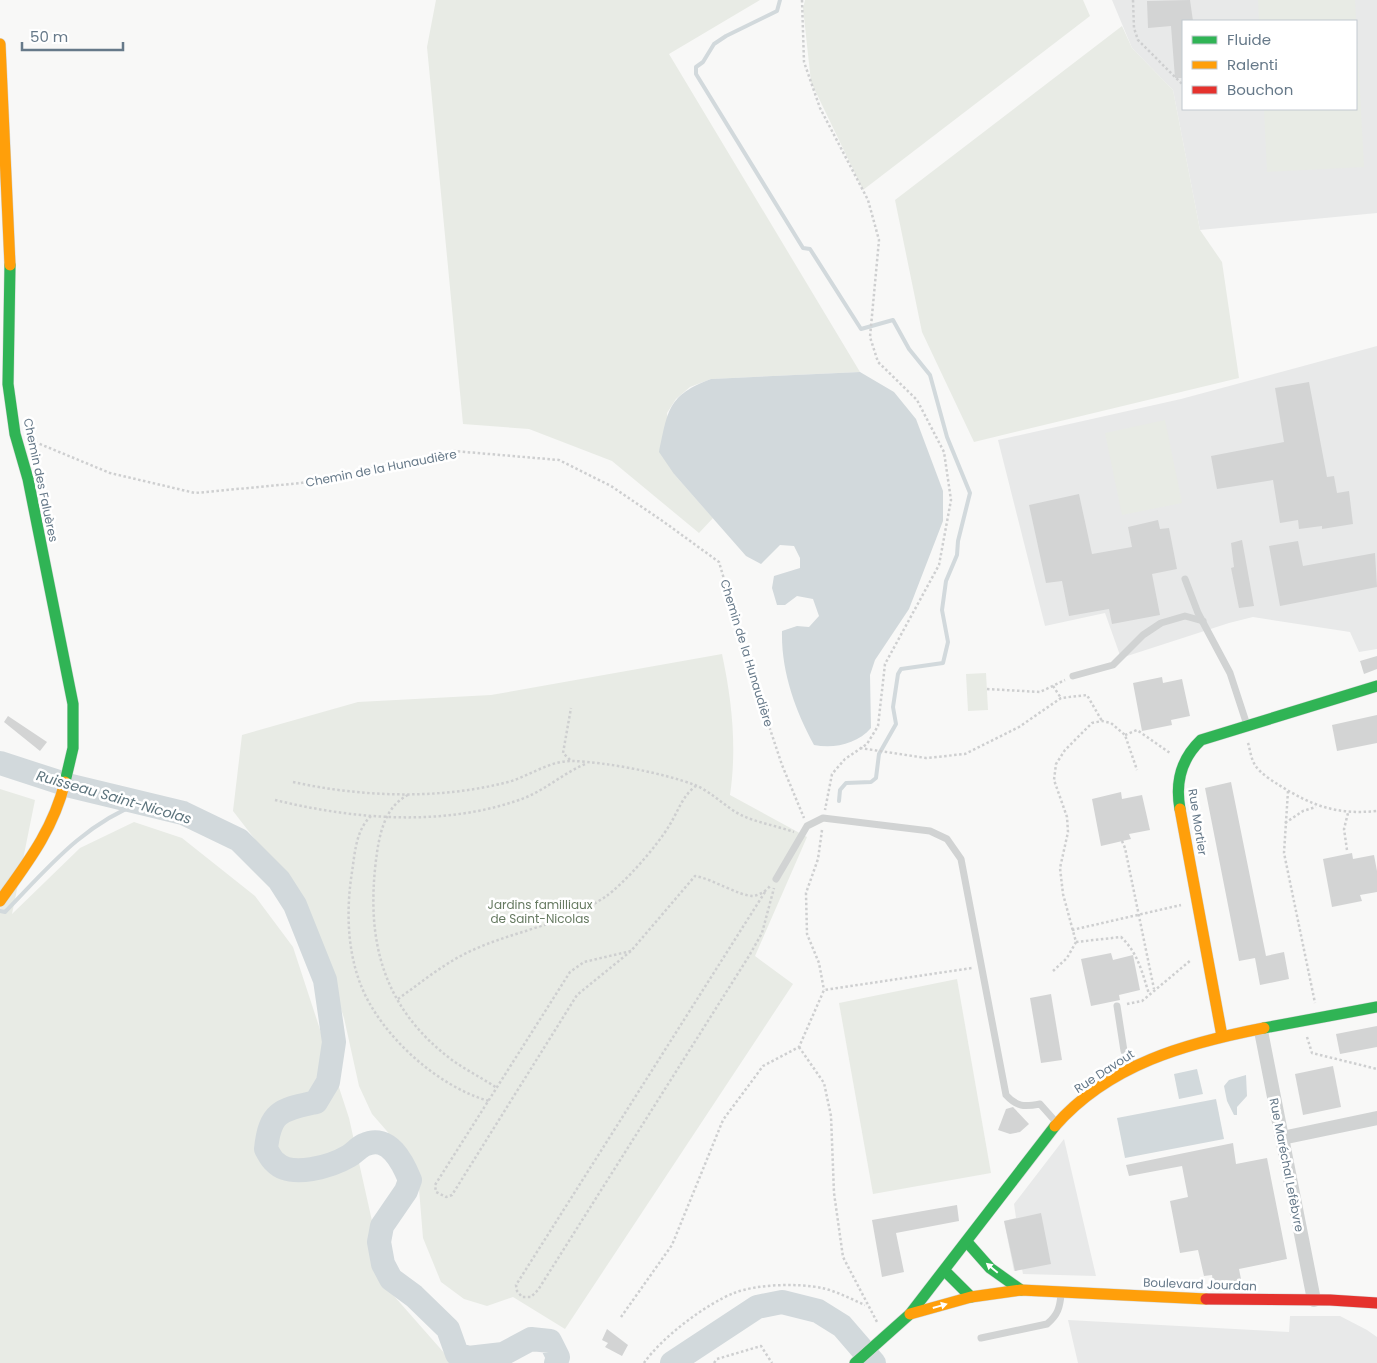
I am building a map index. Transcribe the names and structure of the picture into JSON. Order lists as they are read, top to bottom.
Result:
{
  "streets": {
    "street": [
      "Chemin des Faluères",
      "Rue Mortier",
      "Rue Davout",
      "Rue Maréchal Lefèbvre",
      "Boulevard Jourdan"
    ],
    "path": ["Chemin de la Hunaudière"]
  },
  "crossings": [
    ["Chemin de la Hunaudière", "Chemin des Faluères"],
    ["Rue Mortier", "Rue Davout"],
    ["Rue Davout", "Rue Maréchal Lefèbvre"],
    ["Rue Davout", "Boulevard Jourdan"],
    ["Rue Maréchal Lefèbvre", "Boulevard Jourdan"]
  ],
  "water": ["Ruisseau Saint-Nicolas"],
  "parks": ["Jardins familliaux de Saint-Nicolas"],
  "legend": ["Fluide", "Ralenti", "Bouchon"],
  "scale_bar": "50 m"
}
